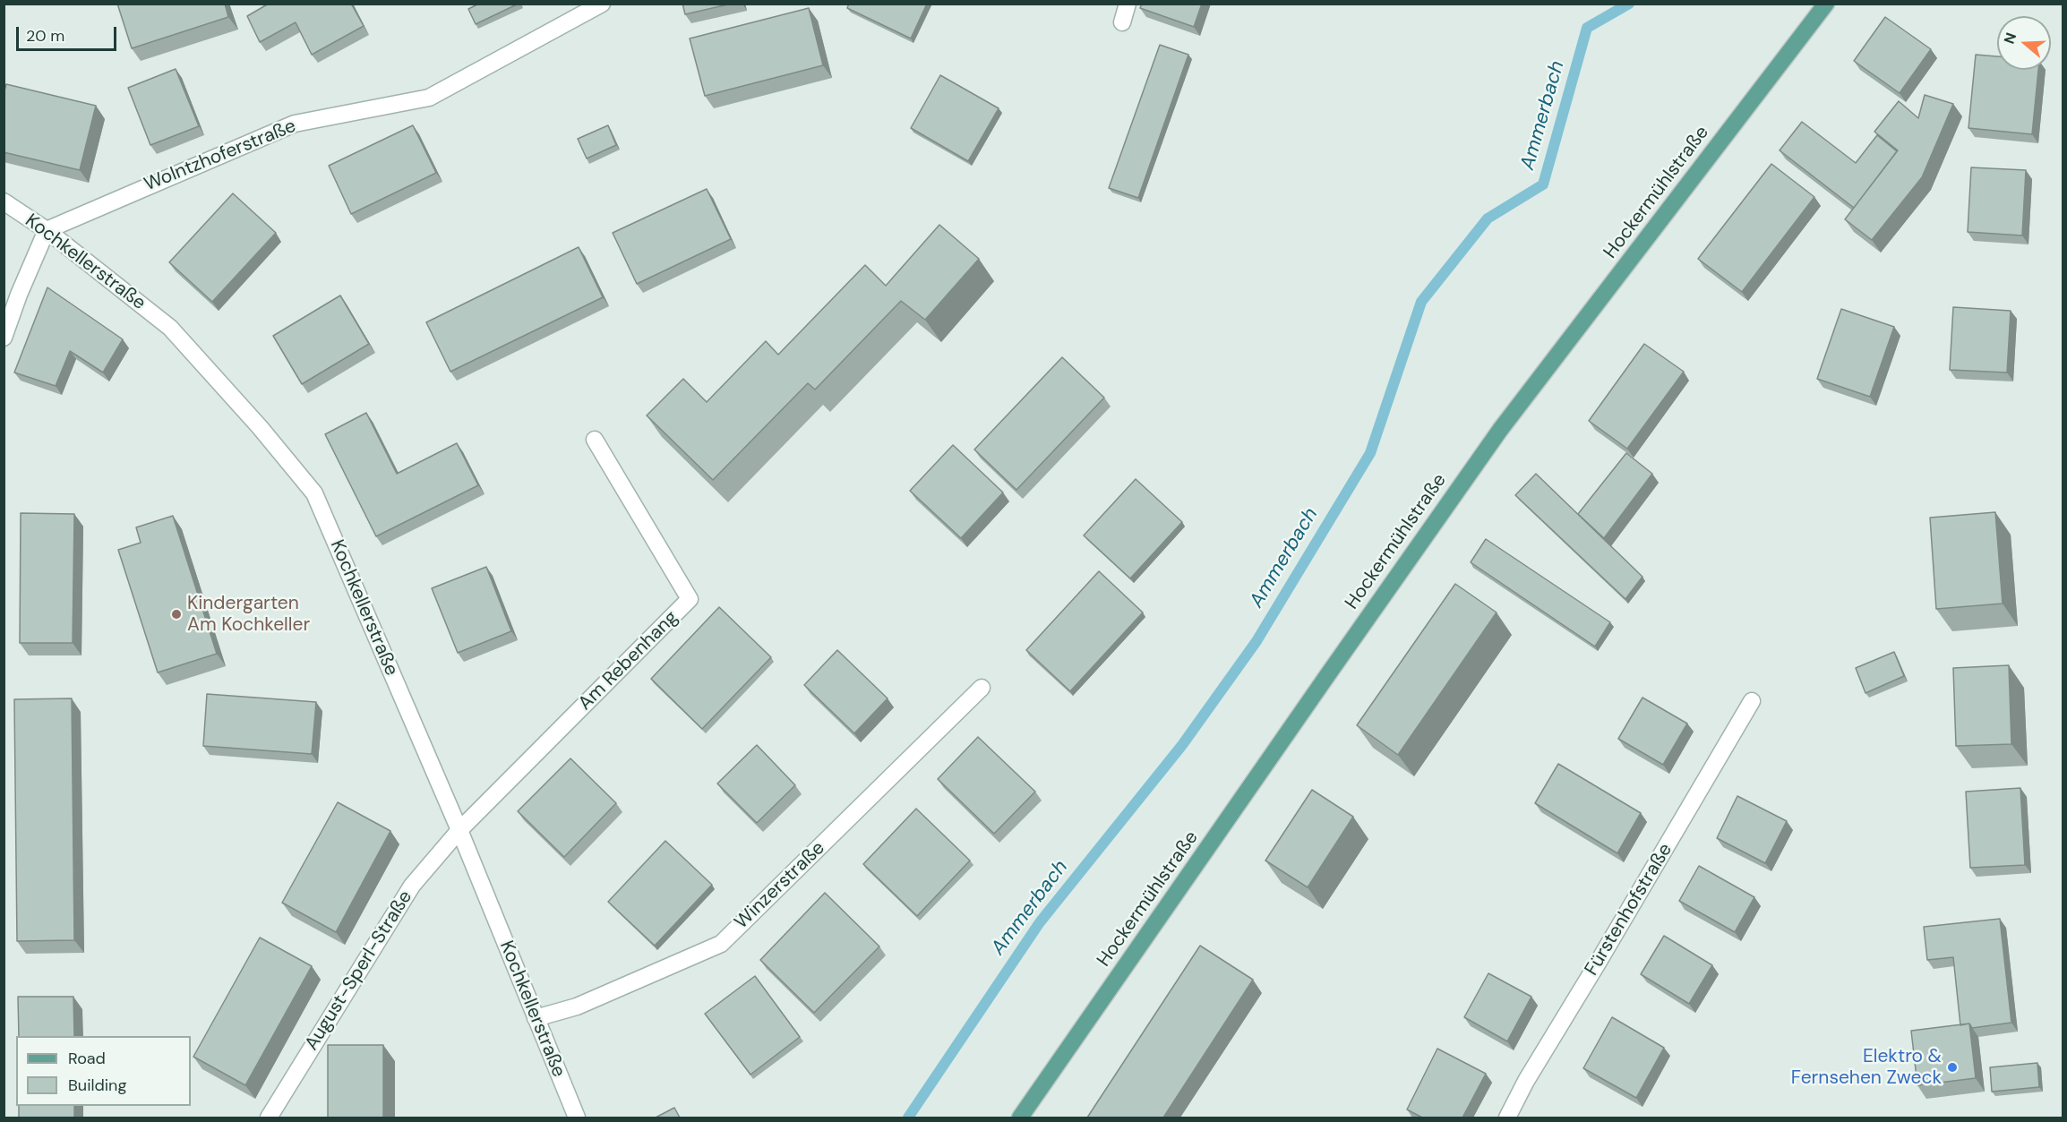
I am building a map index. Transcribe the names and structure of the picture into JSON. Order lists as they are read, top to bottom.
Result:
{
  "streets": {
    "main road": ["Hockermühlstraße"],
    "street": [
      "Wolntzhoferstraße",
      "Kochkellerstraße",
      "Am Rebenhang",
      "Winzerstraße",
      "Fürstenhofstraße",
      "August-Sperl-Straße"
    ]
  },
  "crossings": [
    ["Wolntzhoferstraße", "Kochkellerstraße"],
    ["Kochkellerstraße", "Am Rebenhang"],
    ["Kochkellerstraße", "Winzerstraße"],
    ["Kochkellerstraße", "August-Sperl-Straße"],
    ["Am Rebenhang", "August-Sperl-Straße"]
  ],
  "water": ["Ammerbach"],
  "places": ["Kindergarten Am Kochkeller", "Elektro & Fernsehen Zweck"],
  "legend": ["Road", "Building"],
  "scale_bar": "20 m",
  "north": "left"
}
